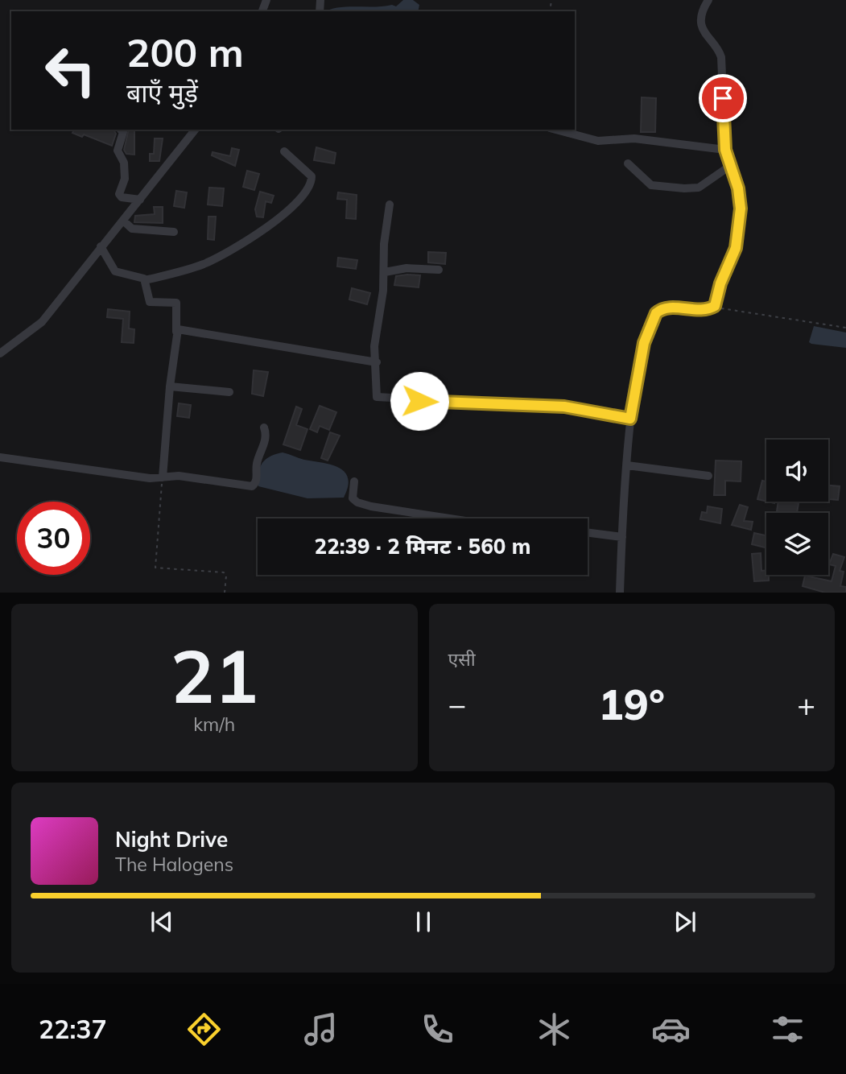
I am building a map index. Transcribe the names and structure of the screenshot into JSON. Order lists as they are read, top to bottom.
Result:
{
  "page": {
    "turn": ["200 m", "बाएँ मुड़ें"],
    "limit": "30",
    "trip": "22:39 · 2 मिनट · 560 m",
    "tile": [
      ["21", "km/h"],
      "एसी"
    ],
    "heat": ["−", "19°", "+"],
    "song": ["Night Drive", "The Halogens"],
    "tabs": "22:37"
  }
}
